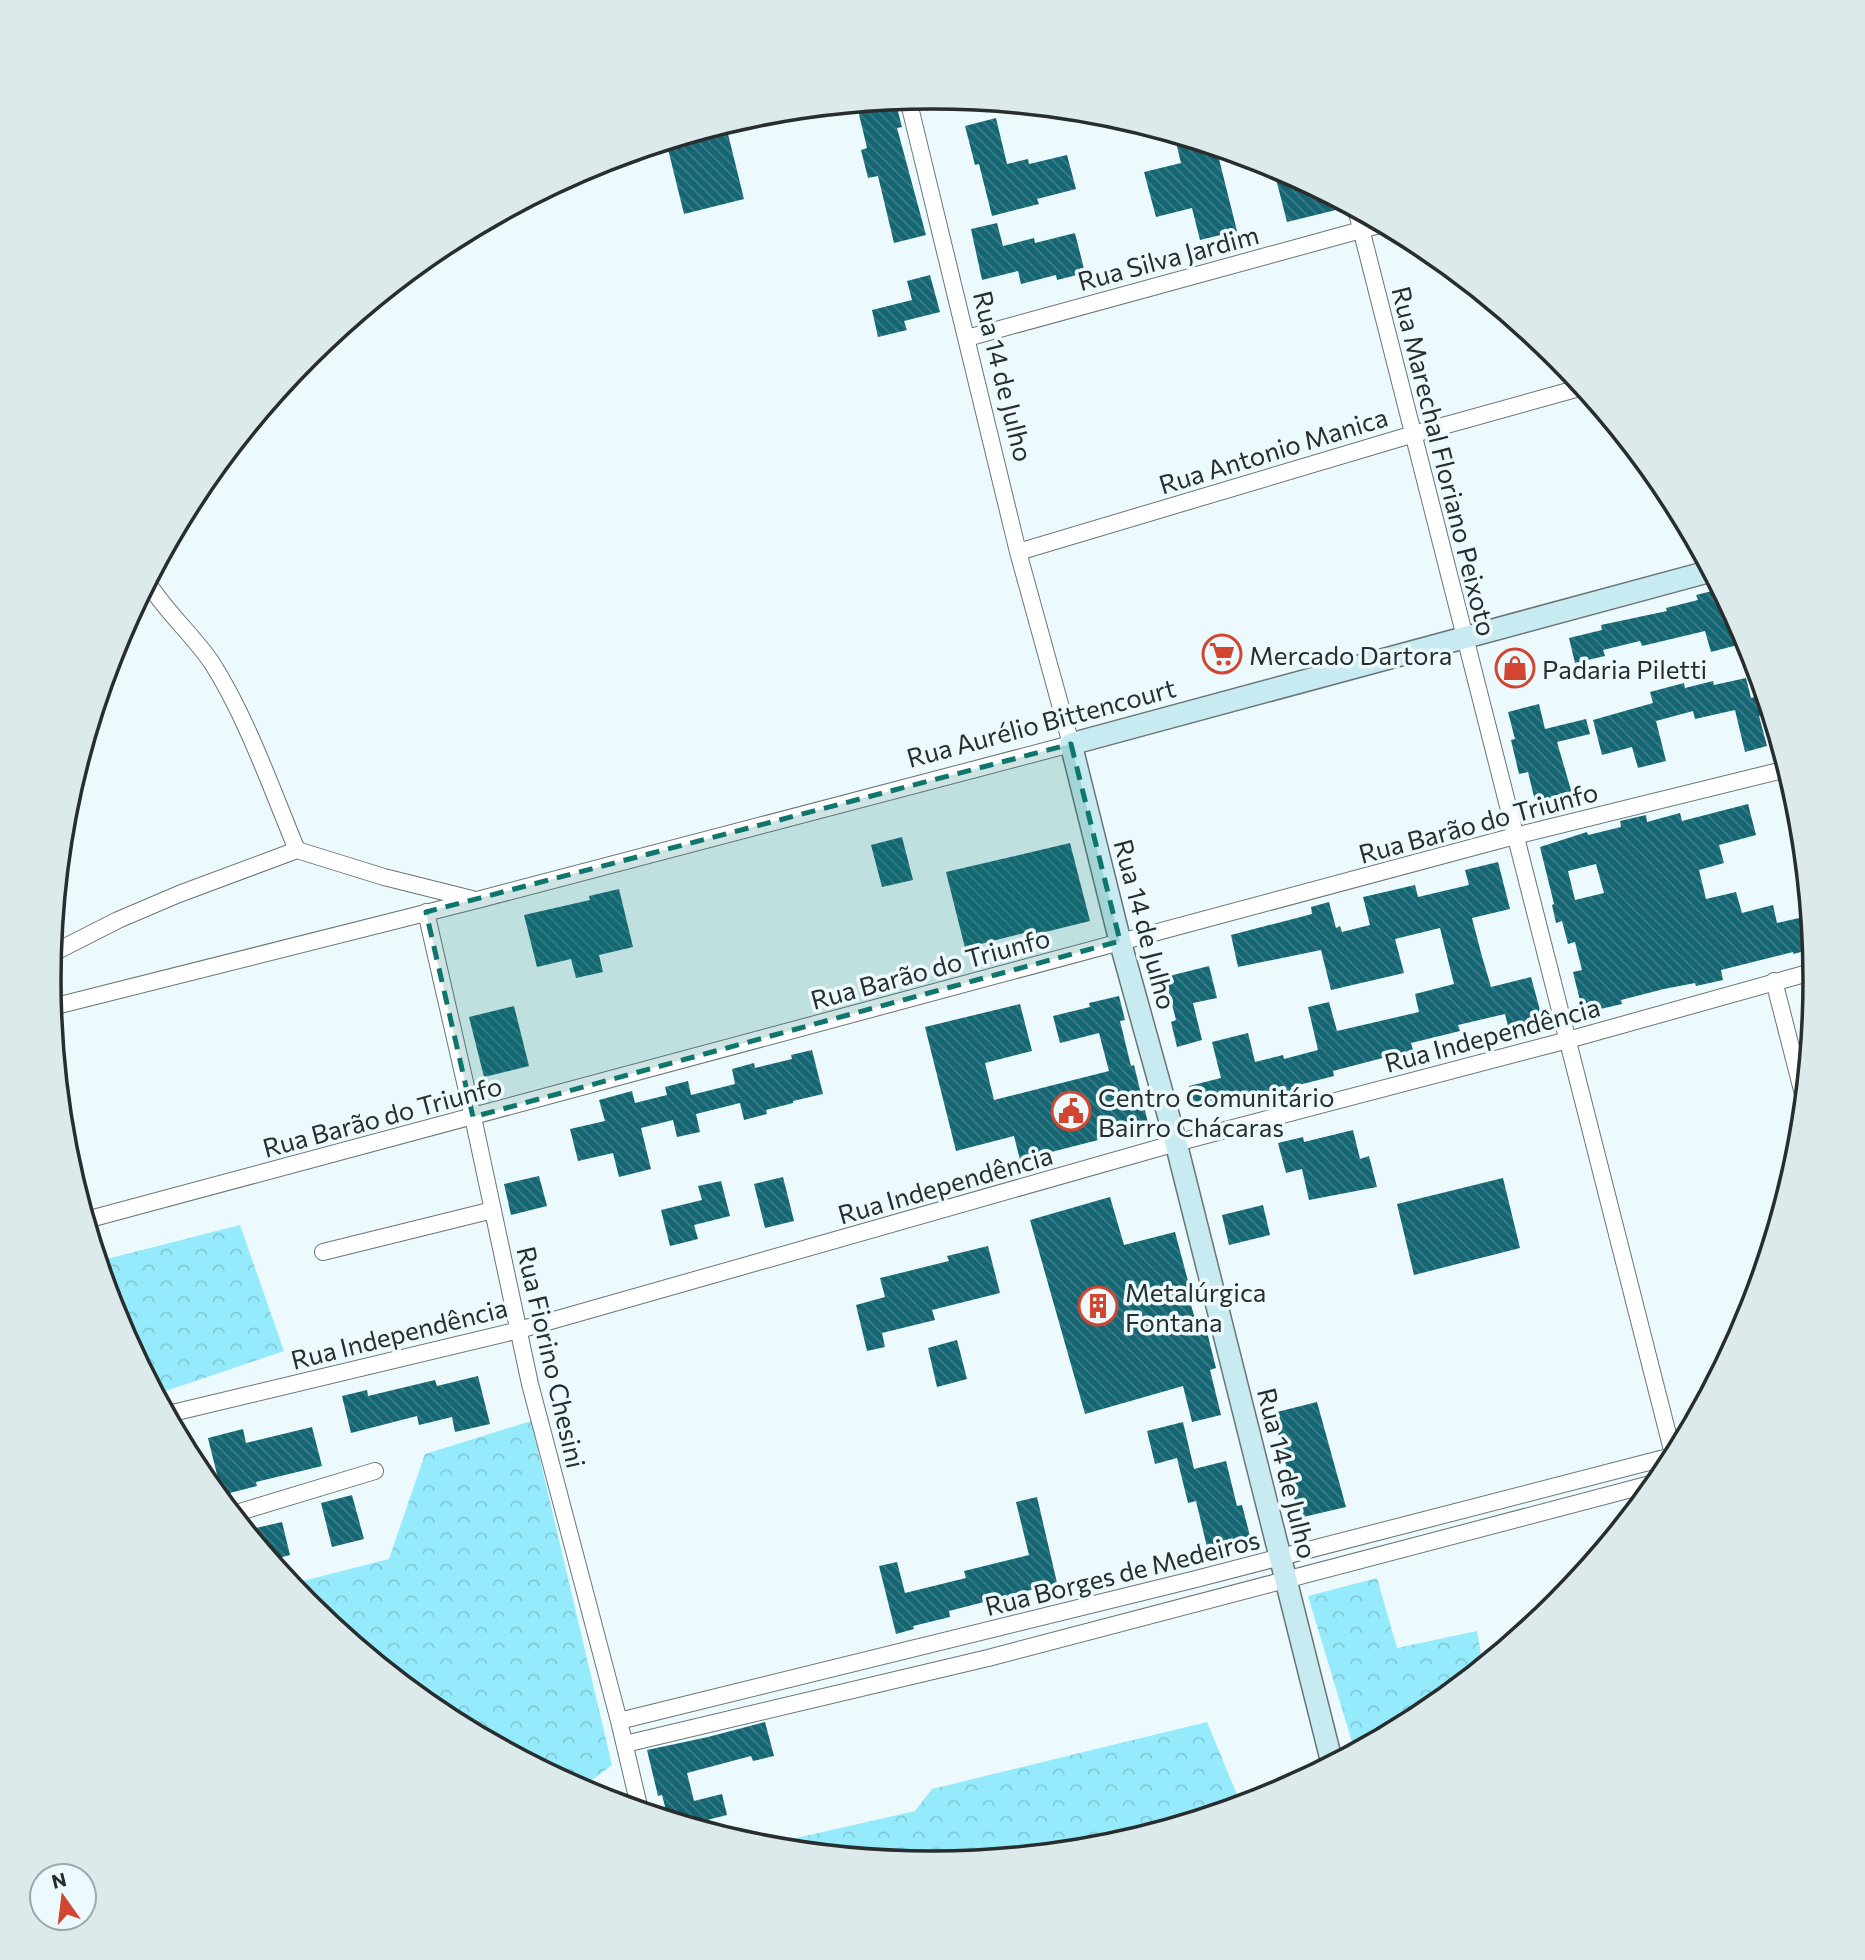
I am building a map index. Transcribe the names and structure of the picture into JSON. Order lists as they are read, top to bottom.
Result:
{
  "streets": {
    "street": [
      "Rua Silva Jardim",
      "Rua 14 de Julho",
      "Rua Antonio Manica",
      "Rua Marechal Floriano Peixoto",
      "Rua Aurélio Bittencourt",
      "Rua Barão do Triunfo",
      "Rua Independência",
      "Rua Fiorino Chesini",
      "Rua Borges de Medeiros"
    ]
  },
  "crossings": [
    ["Rua Silva Jardim", "Rua 14 de Julho"],
    ["Rua Silva Jardim", "Rua Marechal Floriano Peixoto"],
    ["Rua 14 de Julho", "Rua Antonio Manica"],
    ["Rua 14 de Julho", "Rua Aurélio Bittencourt"],
    ["Rua 14 de Julho", "Rua Barão do Triunfo"],
    ["Rua 14 de Julho", "Rua Independência"],
    ["Rua 14 de Julho", "Rua Borges de Medeiros"],
    ["Rua Antonio Manica", "Rua Marechal Floriano Peixoto"],
    ["Rua Marechal Floriano Peixoto", "Rua Aurélio Bittencourt"],
    ["Rua Marechal Floriano Peixoto", "Rua Barão do Triunfo"],
    ["Rua Marechal Floriano Peixoto", "Rua Independência"],
    ["Rua Aurélio Bittencourt", "Rua Fiorino Chesini"],
    ["Rua Barão do Triunfo", "Rua Fiorino Chesini"],
    ["Rua Independência", "Rua Fiorino Chesini"],
    ["Rua Fiorino Chesini", "Rua Borges de Medeiros"]
  ],
  "places": {
    "supermarket": ["Mercado Dartora"],
    "shop": ["Padaria Piletti"],
    "public building": ["Centro Comunitário Bairro Chácaras"],
    "building": ["Metalúrgica Fontana"]
  },
  "north": "top"
}
